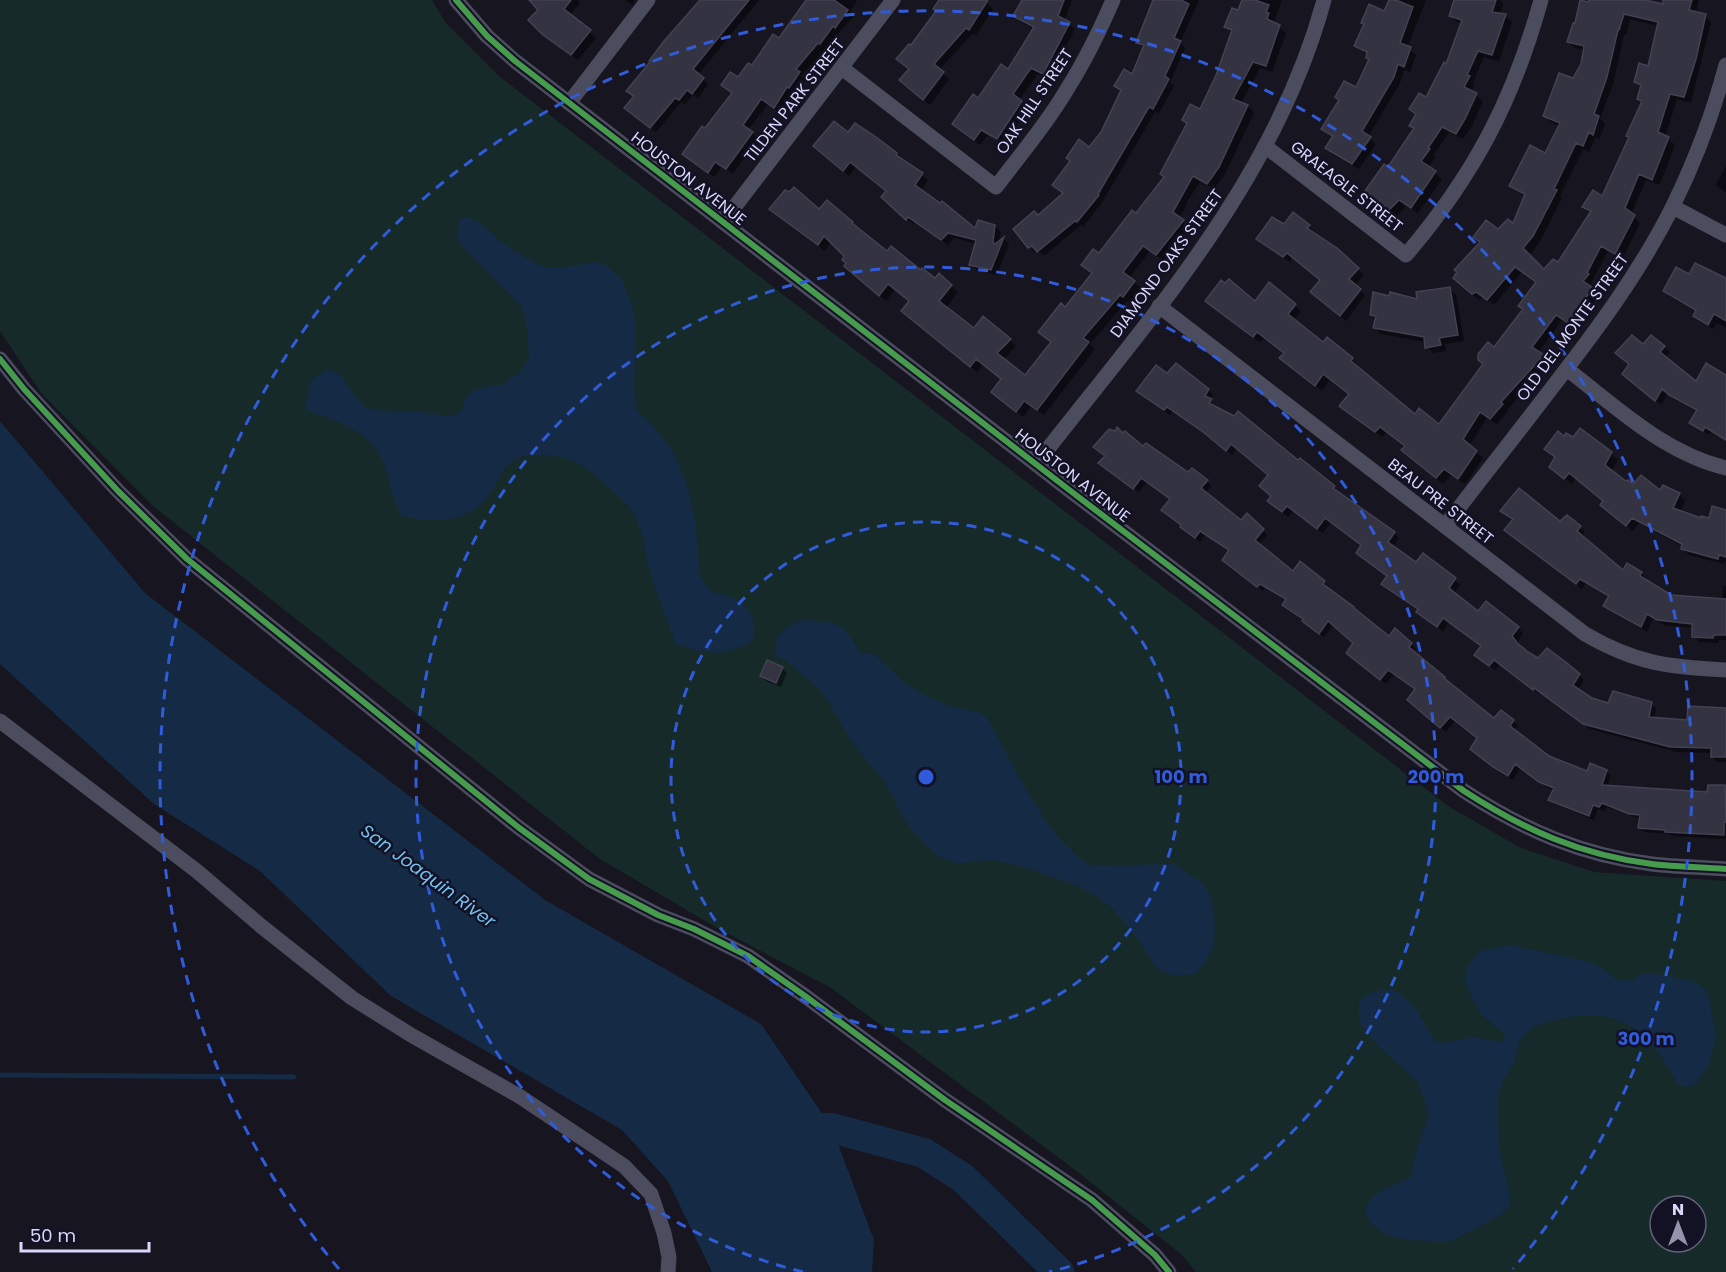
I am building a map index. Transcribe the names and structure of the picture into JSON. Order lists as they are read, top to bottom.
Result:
{
  "streets": {
    "street": [
      "TILDEN PARK STREET",
      "OAK HILL STREET",
      "HOUSTON AVENUE",
      "GRAEAGLE STREET",
      "DIAMOND OAKS STREET",
      "OLD DEL MONTE STREET",
      "BEAU PRE STREET"
    ]
  },
  "crossings": [
    ["TILDEN PARK STREET", "OAK HILL STREET"],
    ["TILDEN PARK STREET", "HOUSTON AVENUE"],
    ["HOUSTON AVENUE", "DIAMOND OAKS STREET"],
    ["GRAEAGLE STREET", "DIAMOND OAKS STREET"],
    ["DIAMOND OAKS STREET", "BEAU PRE STREET"],
    ["OLD DEL MONTE STREET", "BEAU PRE STREET"]
  ],
  "water": ["San Joaquin River"],
  "scale_bar": "50 m",
  "north": "top",
  "rings": ["100 m", "200 m", "300 m"]
}
